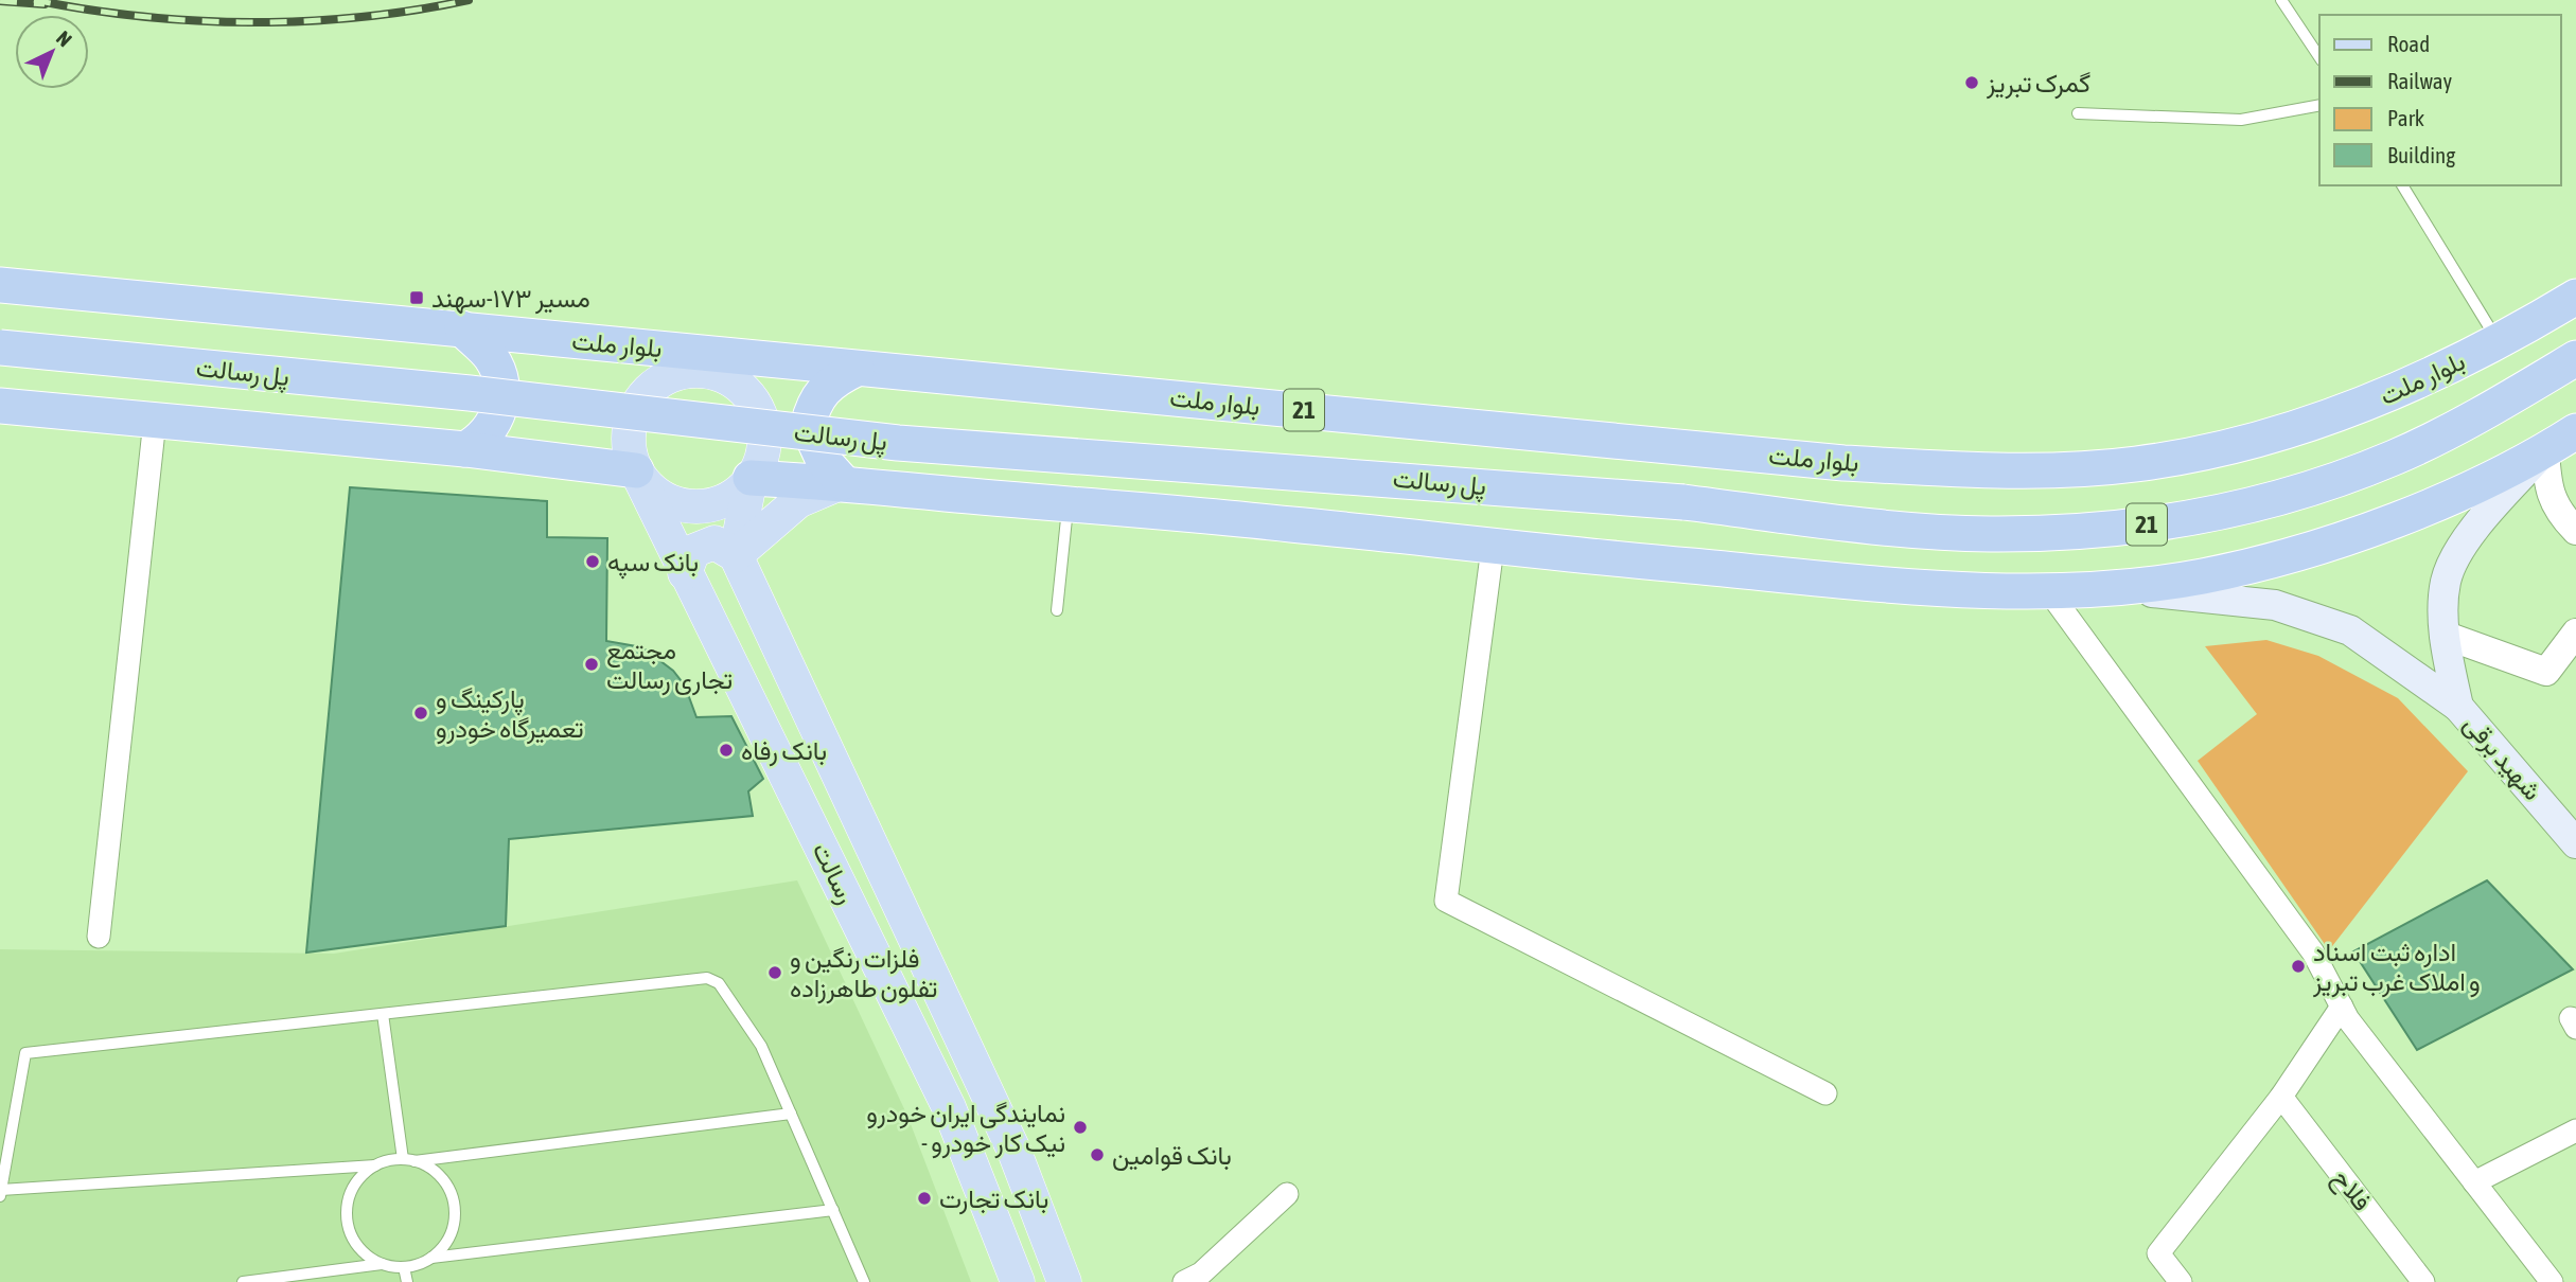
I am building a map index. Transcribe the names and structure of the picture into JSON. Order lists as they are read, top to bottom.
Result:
{
  "streets": {
    "highway": ["بلوار ملت", "پل رسالت", "21"],
    "main road": ["شهید برقی", "رسالت"],
    "street": ["فلاح"]
  },
  "places": {
    "other": [
      "گمرک تبریز",
      "بانک سپه",
      "مجتمع تجاری رسالت",
      "پارکینگ و تعمیرگاه خودرو",
      "بانک رفاه",
      "اداره ثبت اسناد و املاک غرب تبریز",
      "فلزات رنگین و تفلون طاهرزاده",
      "نمایندگی ایران خودرو - نیک کار خودرو",
      "بانک قوامین",
      "بانک تجارت"
    ],
    "transit": ["مسیر ۱۷۳-سهند"]
  },
  "legend": [
    "Road",
    "Railway",
    "Park",
    "Building"
  ],
  "north": "top right"
}
